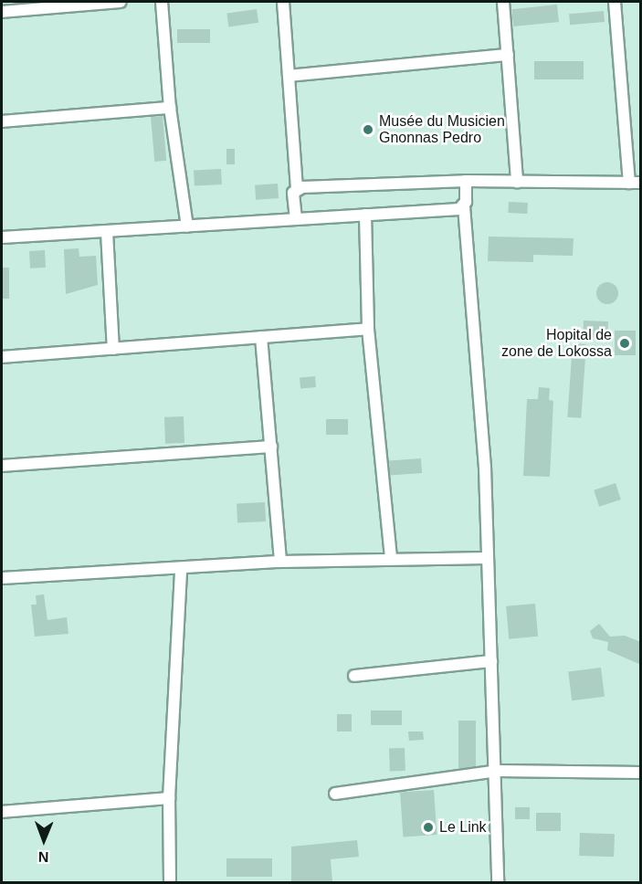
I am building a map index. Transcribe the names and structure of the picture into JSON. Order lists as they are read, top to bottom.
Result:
{
  "places": ["Musée du Musicien Gnonnas Pedro", "Hopital de zone de Lokossa", "Le Link"],
  "north": "bottom"
}
